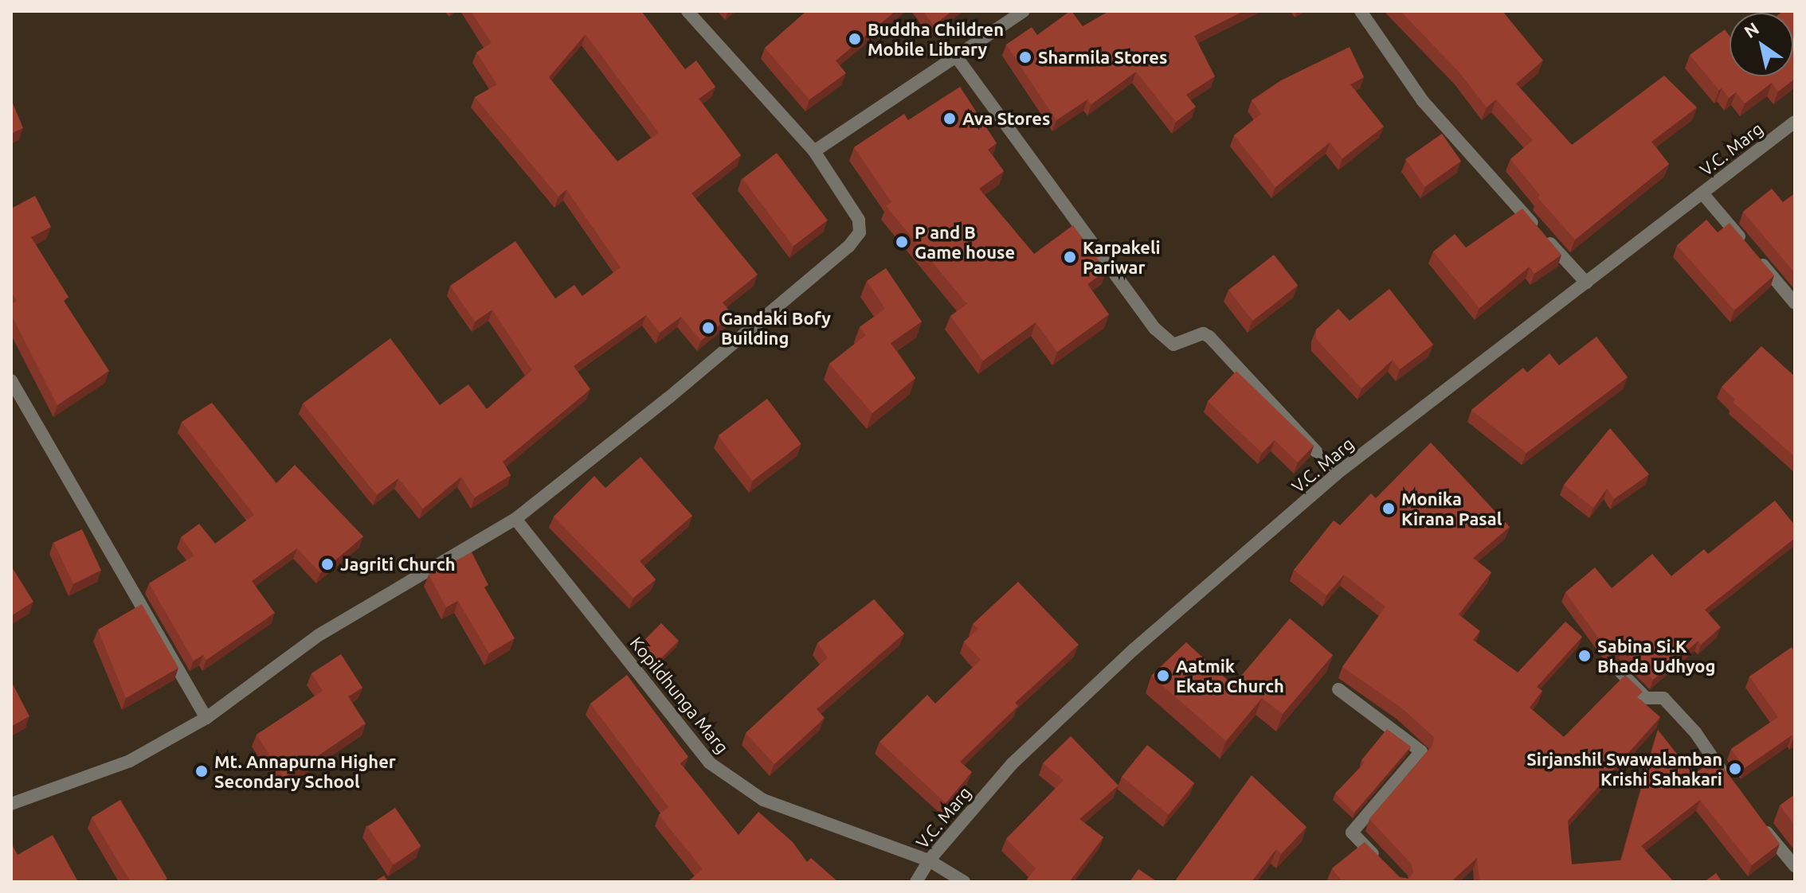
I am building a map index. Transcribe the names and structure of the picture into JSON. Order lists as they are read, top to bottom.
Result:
{
  "streets": {
    "street": ["V.C. Marg", "Kopildhunga Marg"]
  },
  "crossings": [
    ["V.C. Marg", "Kopildhunga Marg"]
  ],
  "places": [
    "Buddha Children Mobile Library",
    "Sharmila Stores",
    "Ava Stores",
    "P and B Game house",
    "Karpakeli Pariwar",
    "Gandaki Bofy Building",
    "Monika Kirana Pasal",
    "Jagriti Church",
    "Sabina Si.K Bhada Udhyog",
    "Aatmik Ekata Church",
    "Sirjanshil Swawalamban Krishi Sahakari",
    "Mt. Annapurna Higher Secondary School"
  ],
  "north": "top left"
}
